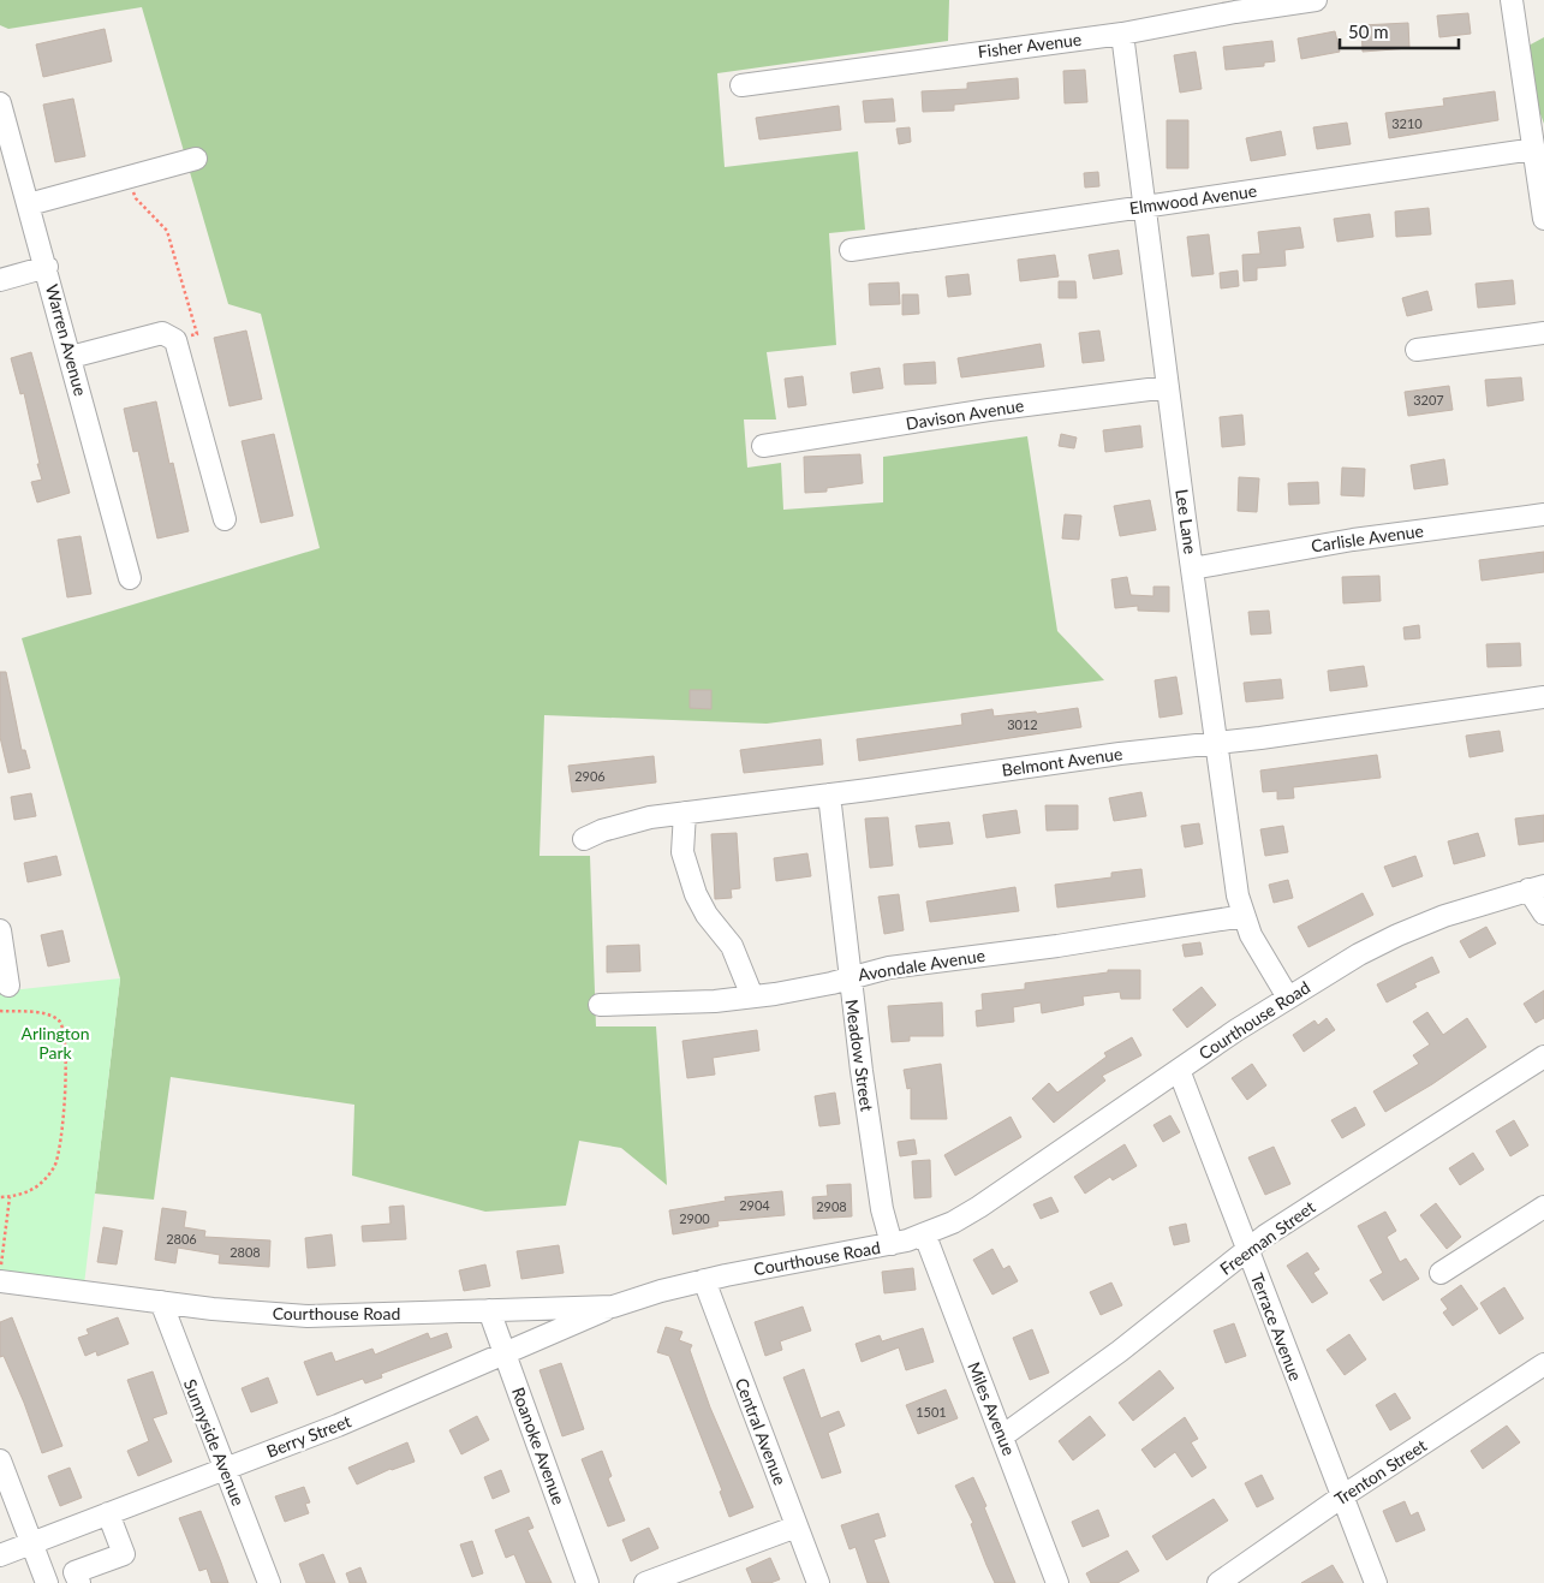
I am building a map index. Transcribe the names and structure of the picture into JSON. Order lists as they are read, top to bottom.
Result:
{
  "streets": {
    "street": [
      "Fisher Avenue",
      "Elmwood Avenue",
      "Warren Avenue",
      "Davison Avenue",
      "Lee Lane",
      "Carlisle Avenue",
      "Belmont Avenue",
      "Avondale Avenue",
      "Courthouse Road",
      "Meadow Street",
      "Freeman Street",
      "Terrace Avenue",
      "Miles Avenue",
      "Central Avenue",
      "Berry Street",
      "Sunnyside Avenue",
      "Roanoke Avenue",
      "Trenton Street"
    ]
  },
  "crossings": [
    ["Fisher Avenue", "Lee Lane"],
    ["Elmwood Avenue", "Lee Lane"],
    ["Davison Avenue", "Lee Lane"],
    ["Lee Lane", "Carlisle Avenue"],
    ["Lee Lane", "Belmont Avenue"],
    ["Lee Lane", "Avondale Avenue"],
    ["Lee Lane", "Courthouse Road"],
    ["Belmont Avenue", "Meadow Street"],
    ["Avondale Avenue", "Meadow Street"],
    ["Courthouse Road", "Meadow Street"],
    ["Courthouse Road", "Terrace Avenue"],
    ["Courthouse Road", "Miles Avenue"],
    ["Courthouse Road", "Central Avenue"],
    ["Courthouse Road", "Berry Street"],
    ["Courthouse Road", "Sunnyside Avenue"],
    ["Courthouse Road", "Roanoke Avenue"],
    ["Freeman Street", "Terrace Avenue"],
    ["Freeman Street", "Miles Avenue"],
    ["Terrace Avenue", "Trenton Street"],
    ["Berry Street", "Sunnyside Avenue"],
    ["Berry Street", "Roanoke Avenue"]
  ],
  "parks": ["Arlington Park"],
  "house_numbers": [
    "3210",
    "3207",
    "3012",
    "2906",
    "2904",
    "2908",
    "2900",
    "2806",
    "2808",
    "1501"
  ],
  "scale_bar": "50 m"
}
